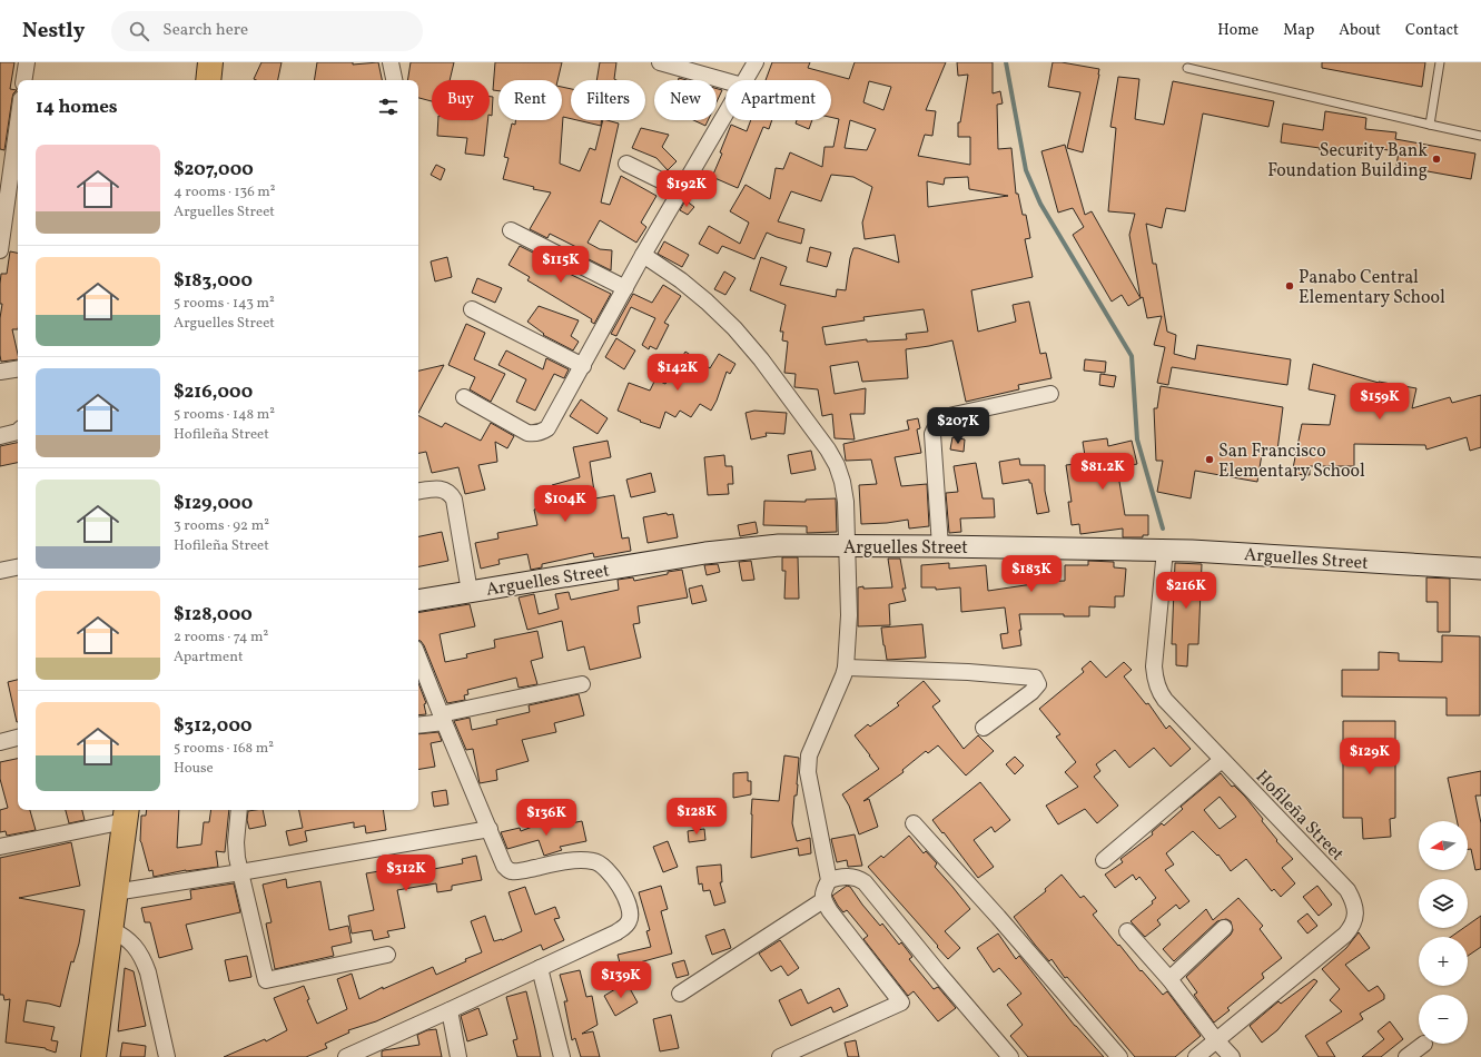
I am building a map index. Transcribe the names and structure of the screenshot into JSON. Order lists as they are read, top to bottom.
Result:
{
  "streets": {
    "street": ["Arguelles Street", "Hofileña Street"]
  },
  "crossings": [
    ["Arguelles Street", "Hofileña Street"]
  ],
  "places": ["Security Bank Foundation Building", "Panabo Central Elementary School", "San Francisco Elementary School"],
  "north": "left",
  "page": {
    "header": "Nestly",
    "search": "Search here",
    "nav": [
      "Home",
      "Map",
      "About",
      "Contact"
    ],
    "chip": [
      "Buy",
      "Rent",
      "Filters",
      "New",
      "Apartment"
    ],
    "heading": "14 homes",
    "list": [
      {
        "name": "$207,000",
        "note": "4 rooms · 136 m² · Arguelles Street"
      },
      {
        "name": "$183,000",
        "note": "5 rooms · 143 m² · Arguelles Street"
      },
      {
        "name": "$216,000",
        "note": "5 rooms · 148 m² · Hofileña Street"
      },
      {
        "name": "$129,000",
        "note": "3 rooms · 92 m² · Hofileña Street"
      },
      {
        "name": "$128,000",
        "note": "2 rooms · 74 m² · Apartment"
      },
      {
        "name": "$312,000",
        "note": "5 rooms · 168 m² · House"
      }
    ],
    "price": [
      "$192K",
      "$115K",
      "$142K",
      "$159K",
      "$207K",
      "$81.2K",
      "$104K",
      "$183K",
      "$216K",
      "$129K",
      "$128K",
      "$136K",
      "$312K",
      "$139K"
    ],
    "map_buttons": ["+", "−"]
  }
}
